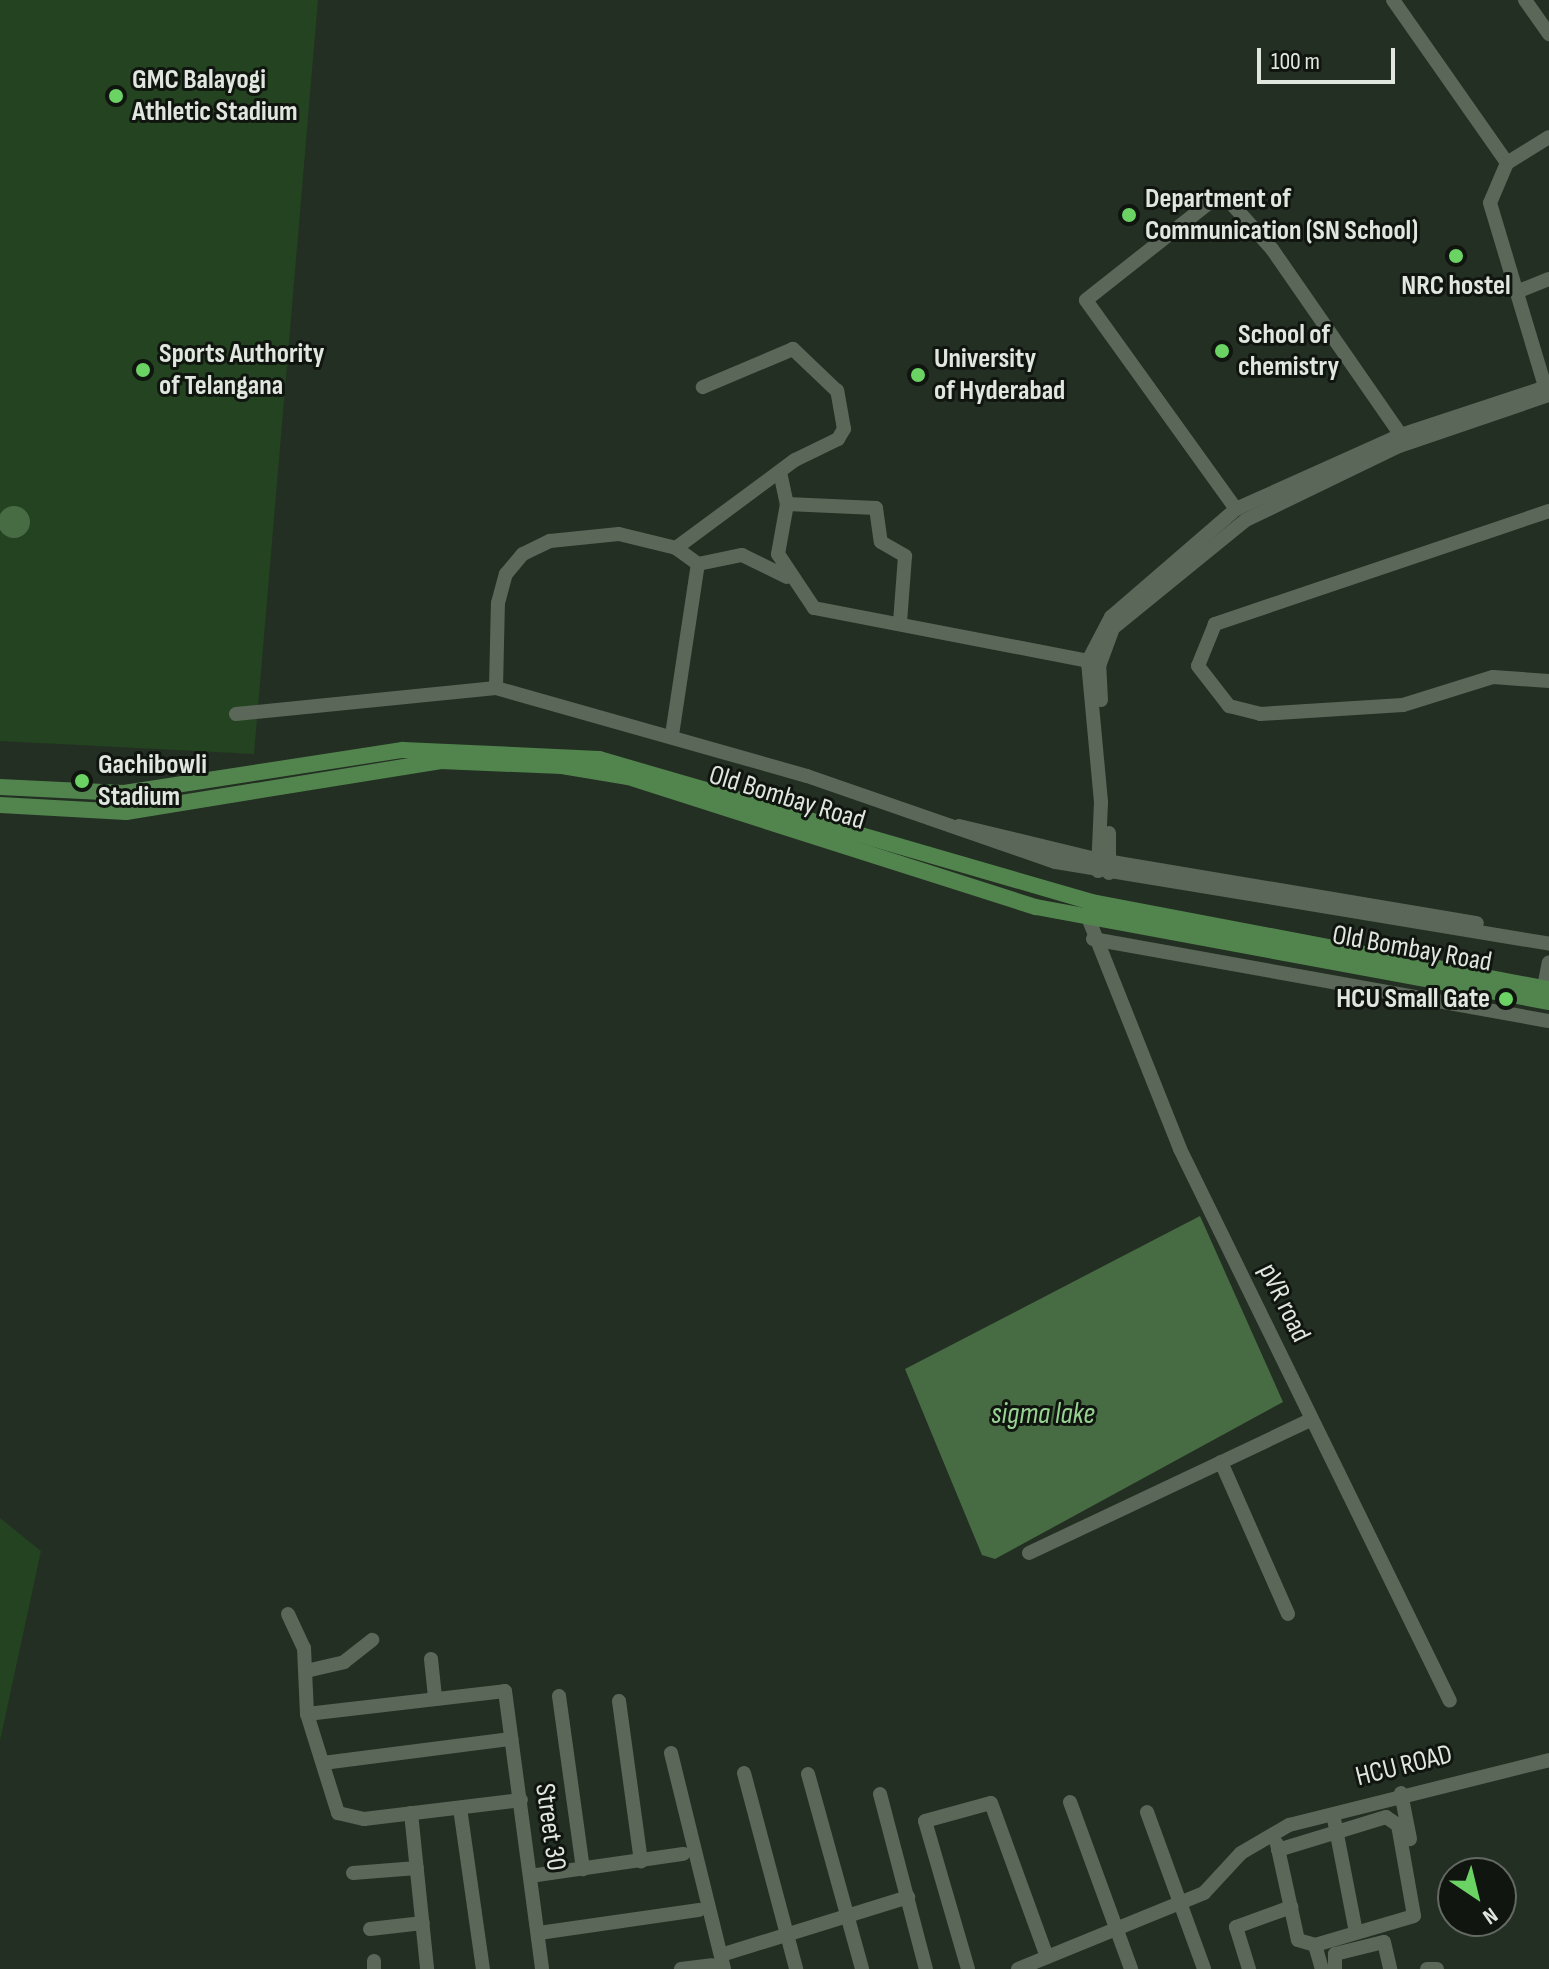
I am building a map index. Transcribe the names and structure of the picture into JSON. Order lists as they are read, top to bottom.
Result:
{
  "streets": {
    "main road": ["Old Bombay Road"],
    "street": ["pVR road", "HCU ROAD", "Street 30"]
  },
  "crossings": [
    ["Old Bombay Road", "pVR road"]
  ],
  "water": ["sigma lake"],
  "places": [
    "GMC Balayogi Athletic Stadium",
    "Department of Communication (SN School)",
    "NRC hostel",
    "School of chemistry",
    "Sports Authority of Telangana",
    "University of Hyderabad",
    "Gachibowli Stadium",
    "HCU Small Gate"
  ],
  "scale_bar": "100 m",
  "north": "bottom right"
}
